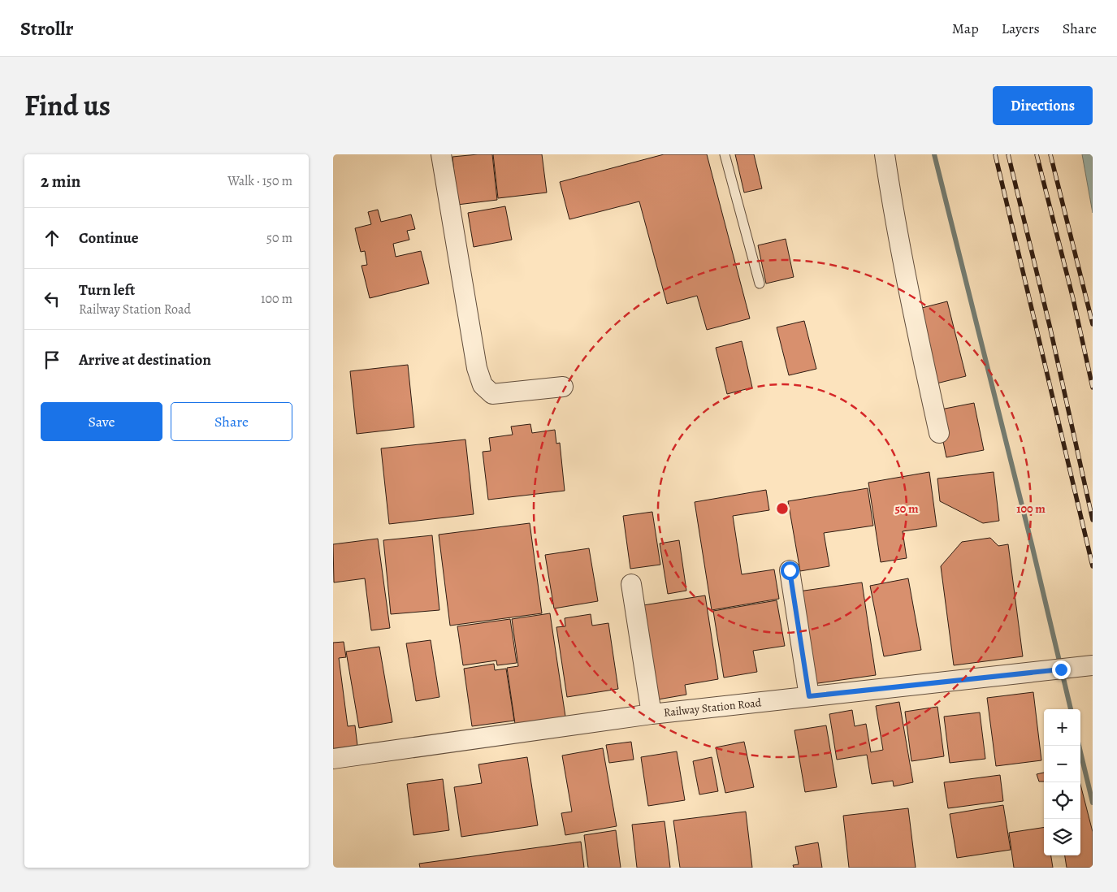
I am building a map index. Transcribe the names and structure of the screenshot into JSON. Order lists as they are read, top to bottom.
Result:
{
  "streets": {
    "street": ["Railway Station Road"]
  },
  "page": {
    "header": "Strollr",
    "nav": ["Map", "Layers", "Share"],
    "title": "Find us",
    "buttons": [
      "Directions",
      ["Save", "Share"]
    ],
    "heading": ["2 min", "Walk · 150 m"],
    "list": [
      ["Continue", "50 m"],
      ["Turn left", "Railway Station Road", "100 m"],
      "Arrive at destination"
    ],
    "map_buttons": ["+", "−"]
  },
  "rings": ["50 m", "100 m"]
}
